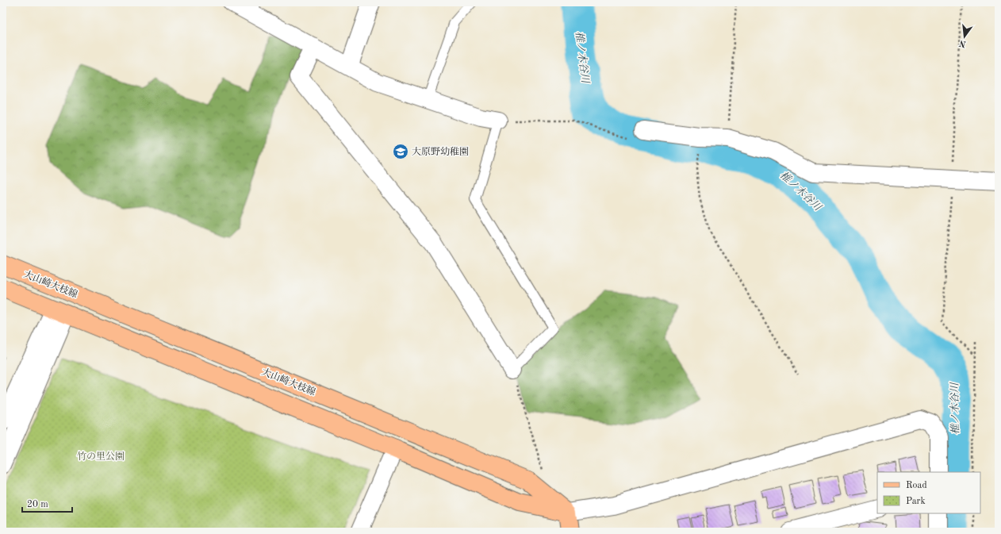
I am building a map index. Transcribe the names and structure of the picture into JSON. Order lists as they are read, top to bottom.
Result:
{
  "streets": {
    "main road": ["大山崎大枝線"]
  },
  "water": ["椎ノ木谷川"],
  "parks": ["竹の里公園"],
  "places": {
    "school or university": ["大原野幼稚園"]
  },
  "legend": ["Road", "Park"],
  "scale_bar": "20 m",
  "north": "bottom"
}
